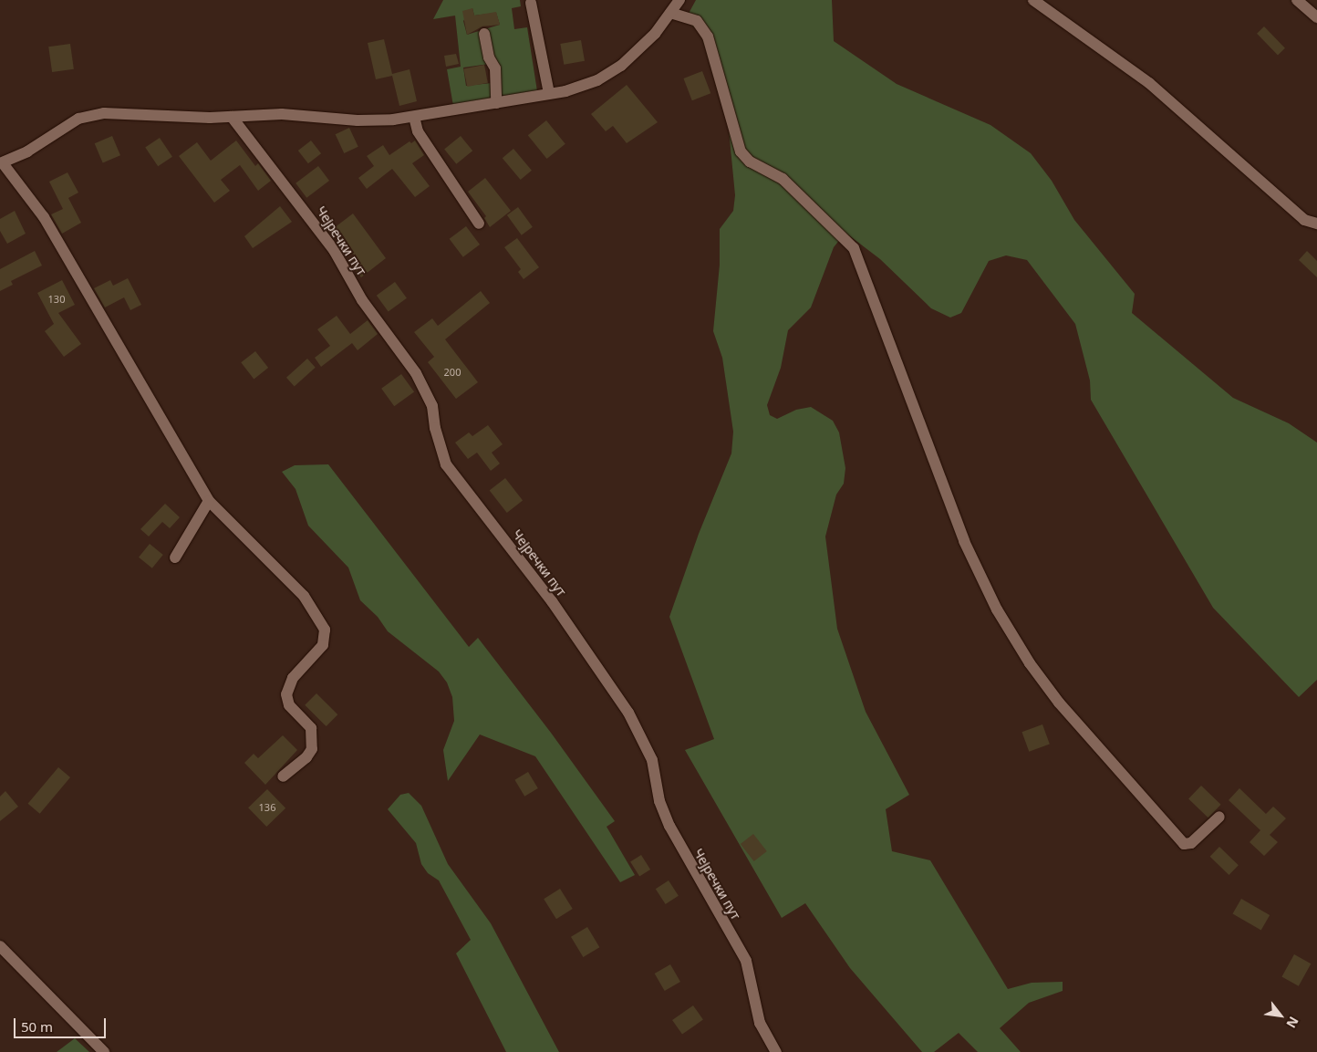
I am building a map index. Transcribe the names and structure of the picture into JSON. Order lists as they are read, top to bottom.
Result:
{
  "streets": {
    "street": ["Чејречки пут"]
  },
  "house_numbers": ["130", "200", "136"],
  "scale_bar": "50 m",
  "north": "bottom right"
}
